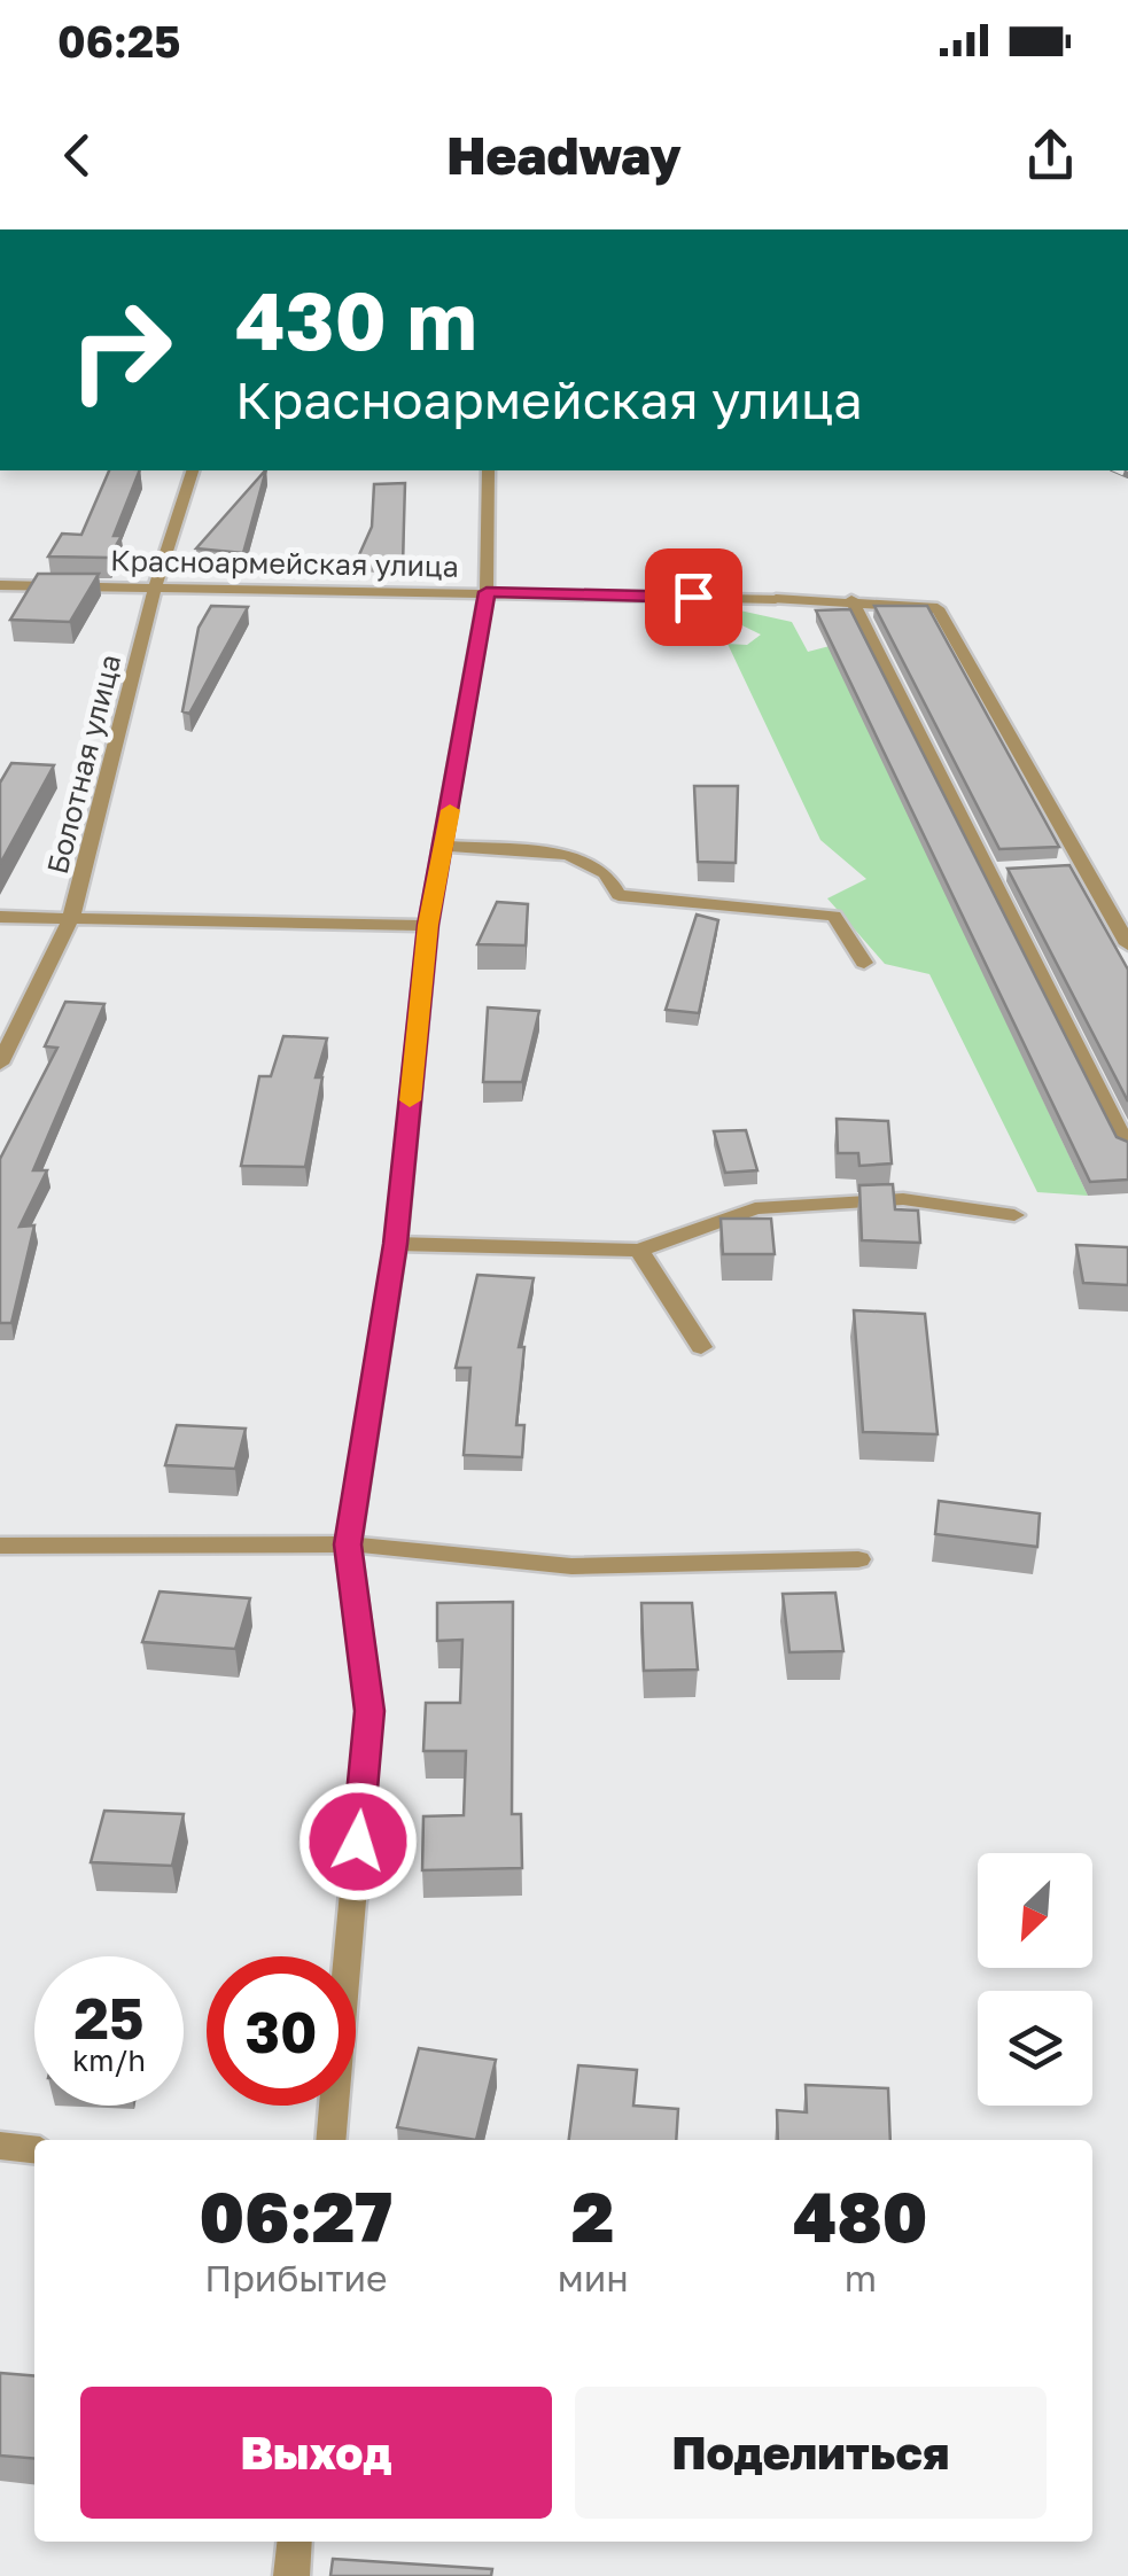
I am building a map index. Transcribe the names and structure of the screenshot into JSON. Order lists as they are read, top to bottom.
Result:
{
  "streets": {
    "street": ["Красноармейская улица", "Болотная улица"]
  },
  "crossings": [
    ["Красноармейская улица", "Болотная улица"]
  ],
  "north": "bottom left",
  "page": {
    "status": "06:25",
    "header": "Headway",
    "turn": ["430 m", "Красноармейская улица"],
    "speed": "25 km/h",
    "limit": "30",
    "eta": [
      "06:27",
      "Прибытие",
      "2",
      "мин",
      "480",
      "m"
    ],
    "buttons": ["Выход", "Поделиться"]
  }
}
